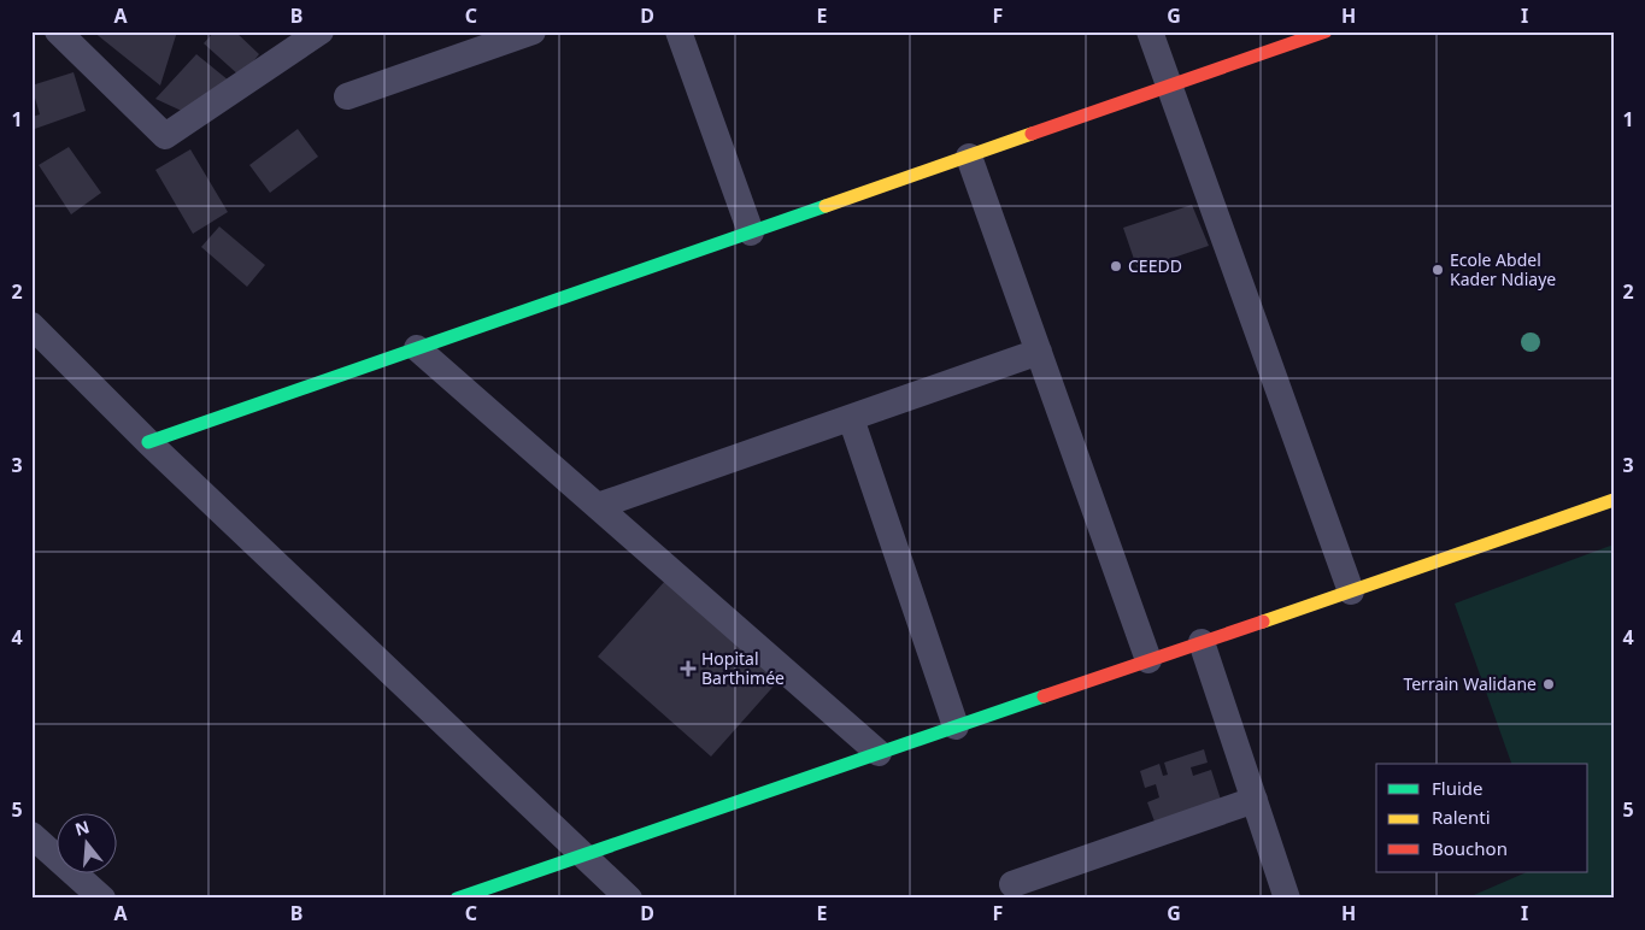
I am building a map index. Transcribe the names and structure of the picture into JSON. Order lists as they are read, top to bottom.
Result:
{
  "places": {
    "other": ["CEEDD", "Ecole Abdel Kader Ndiaye", "Terrain Walidane"],
    "health": ["Hopital Barthimée"]
  },
  "legend": ["Fluide", "Ralenti", "Bouchon"],
  "north": "top",
  "grid": {
    "columns": [
      "A",
      "B",
      "C",
      "D",
      "E",
      "F",
      "G",
      "H",
      "I"
    ],
    "rows": [
      "1",
      "2",
      "3",
      "4",
      "5"
    ]
  }
}
